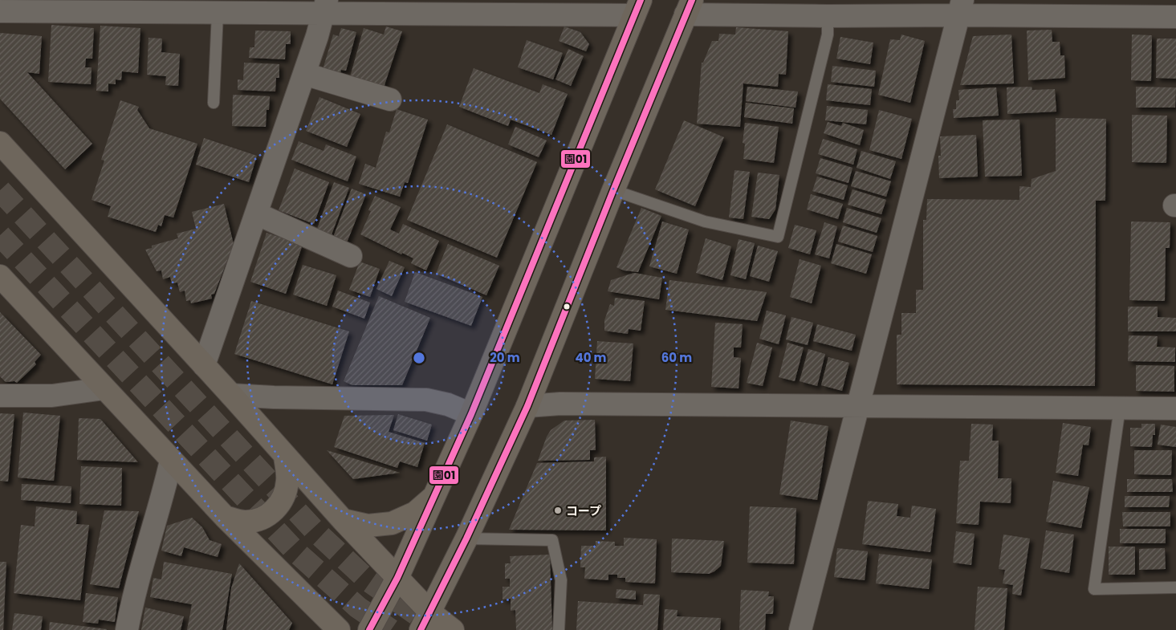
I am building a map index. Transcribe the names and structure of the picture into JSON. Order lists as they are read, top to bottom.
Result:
{
  "places": ["コープ"],
  "lines": ["transit line 園01"],
  "rings": ["20 m", "40 m", "60 m"]
}
